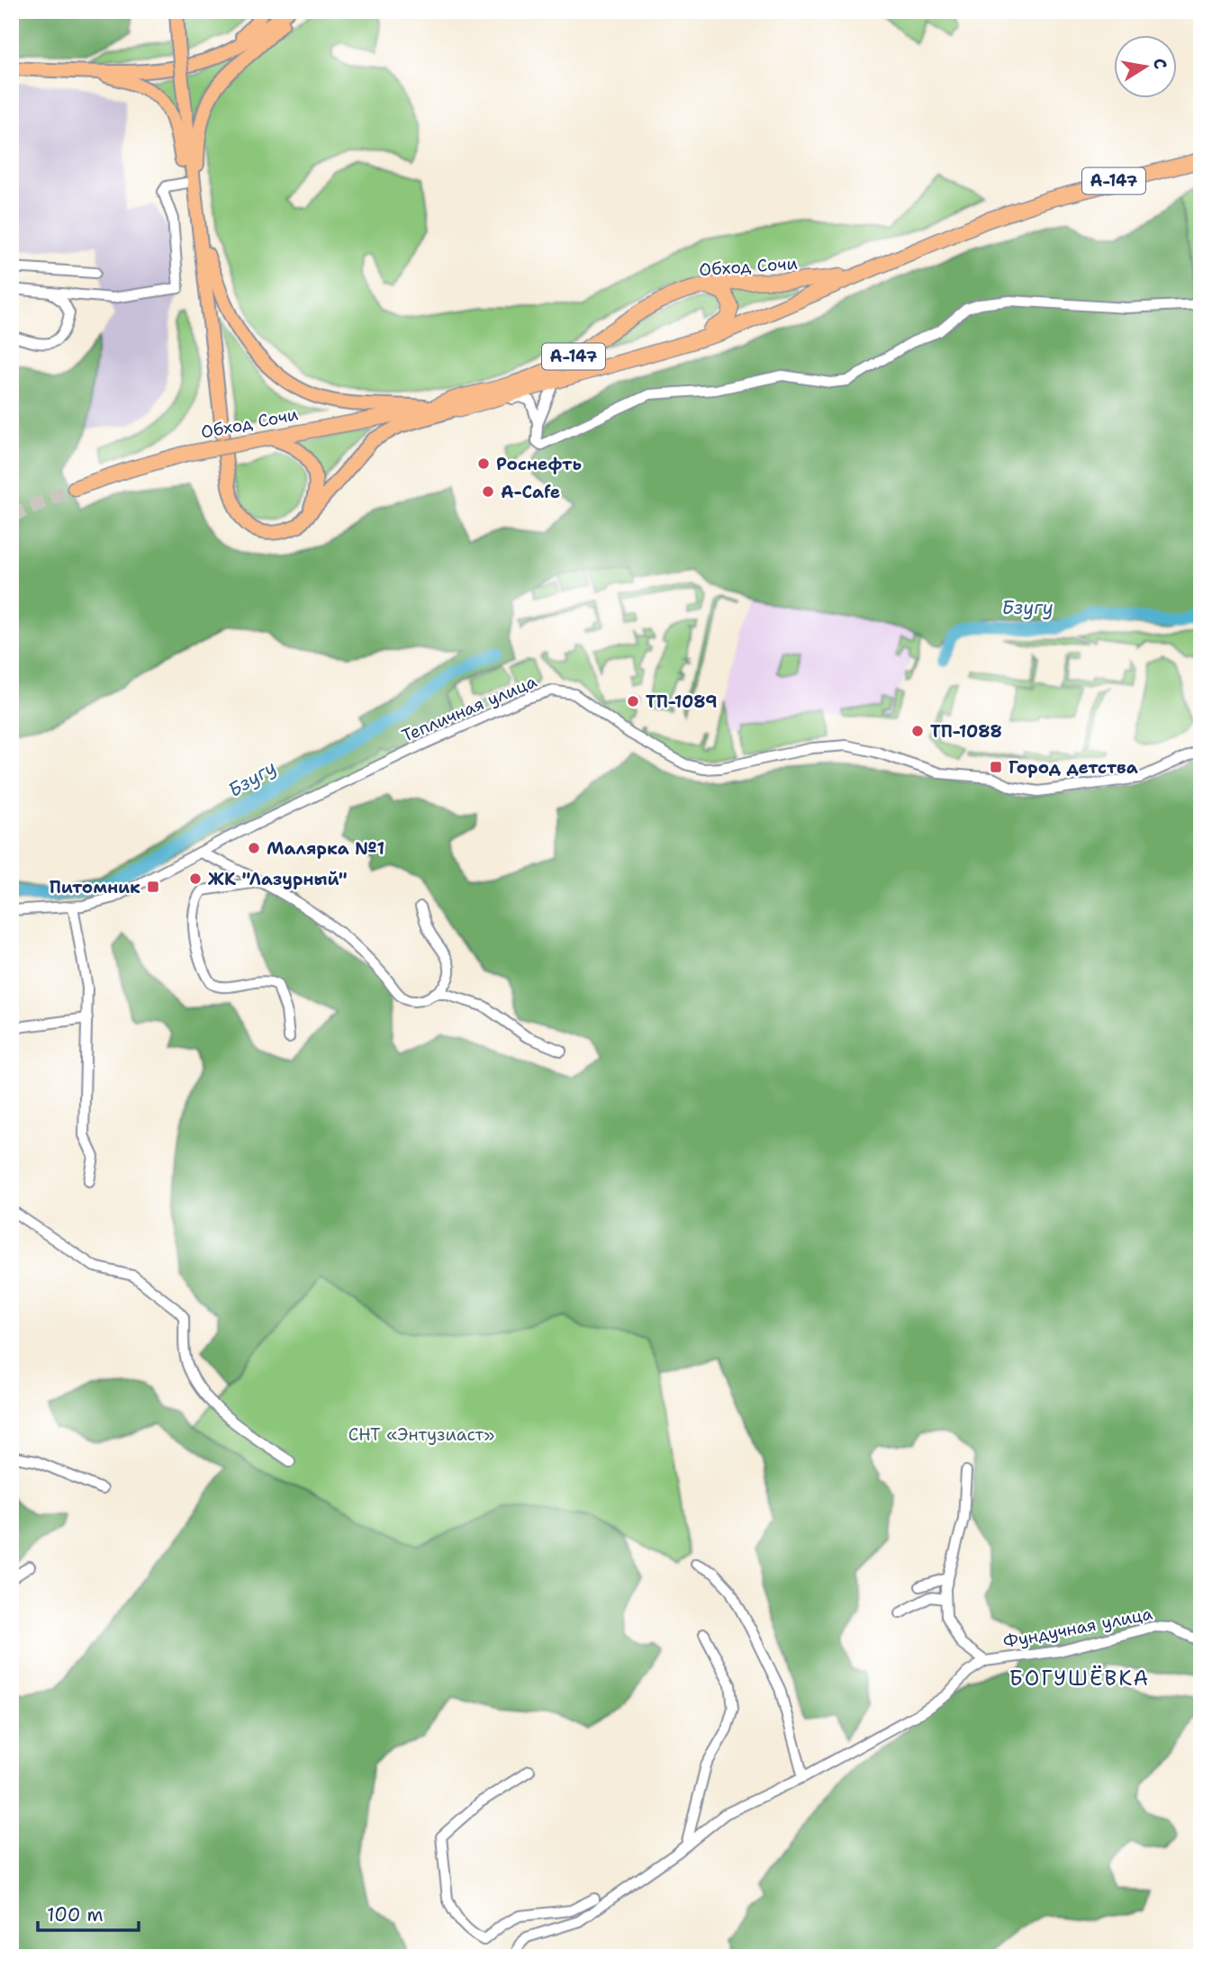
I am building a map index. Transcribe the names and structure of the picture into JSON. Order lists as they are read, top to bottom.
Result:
{
  "streets": {
    "highway": ["А-147", "Обход Сочи"],
    "street": ["Тепличная улица", "Фундучная улица"]
  },
  "crossings": [
    ["А-147", "Обход Сочи"]
  ],
  "districts": ["БОГУШЁВКА"],
  "water": ["Бзугу"],
  "parks": ["СНТ «Энтузиаст»"],
  "places": {
    "other": [
      "Роснефть",
      "A-Cafe",
      "ТП-1089",
      "ТП-1088",
      "Малярка №1",
      "ЖК \"Лазурный\""
    ],
    "transit": ["Город детства", "Питомник"]
  },
  "scale_bar": "100 m",
  "north": "right"
}
